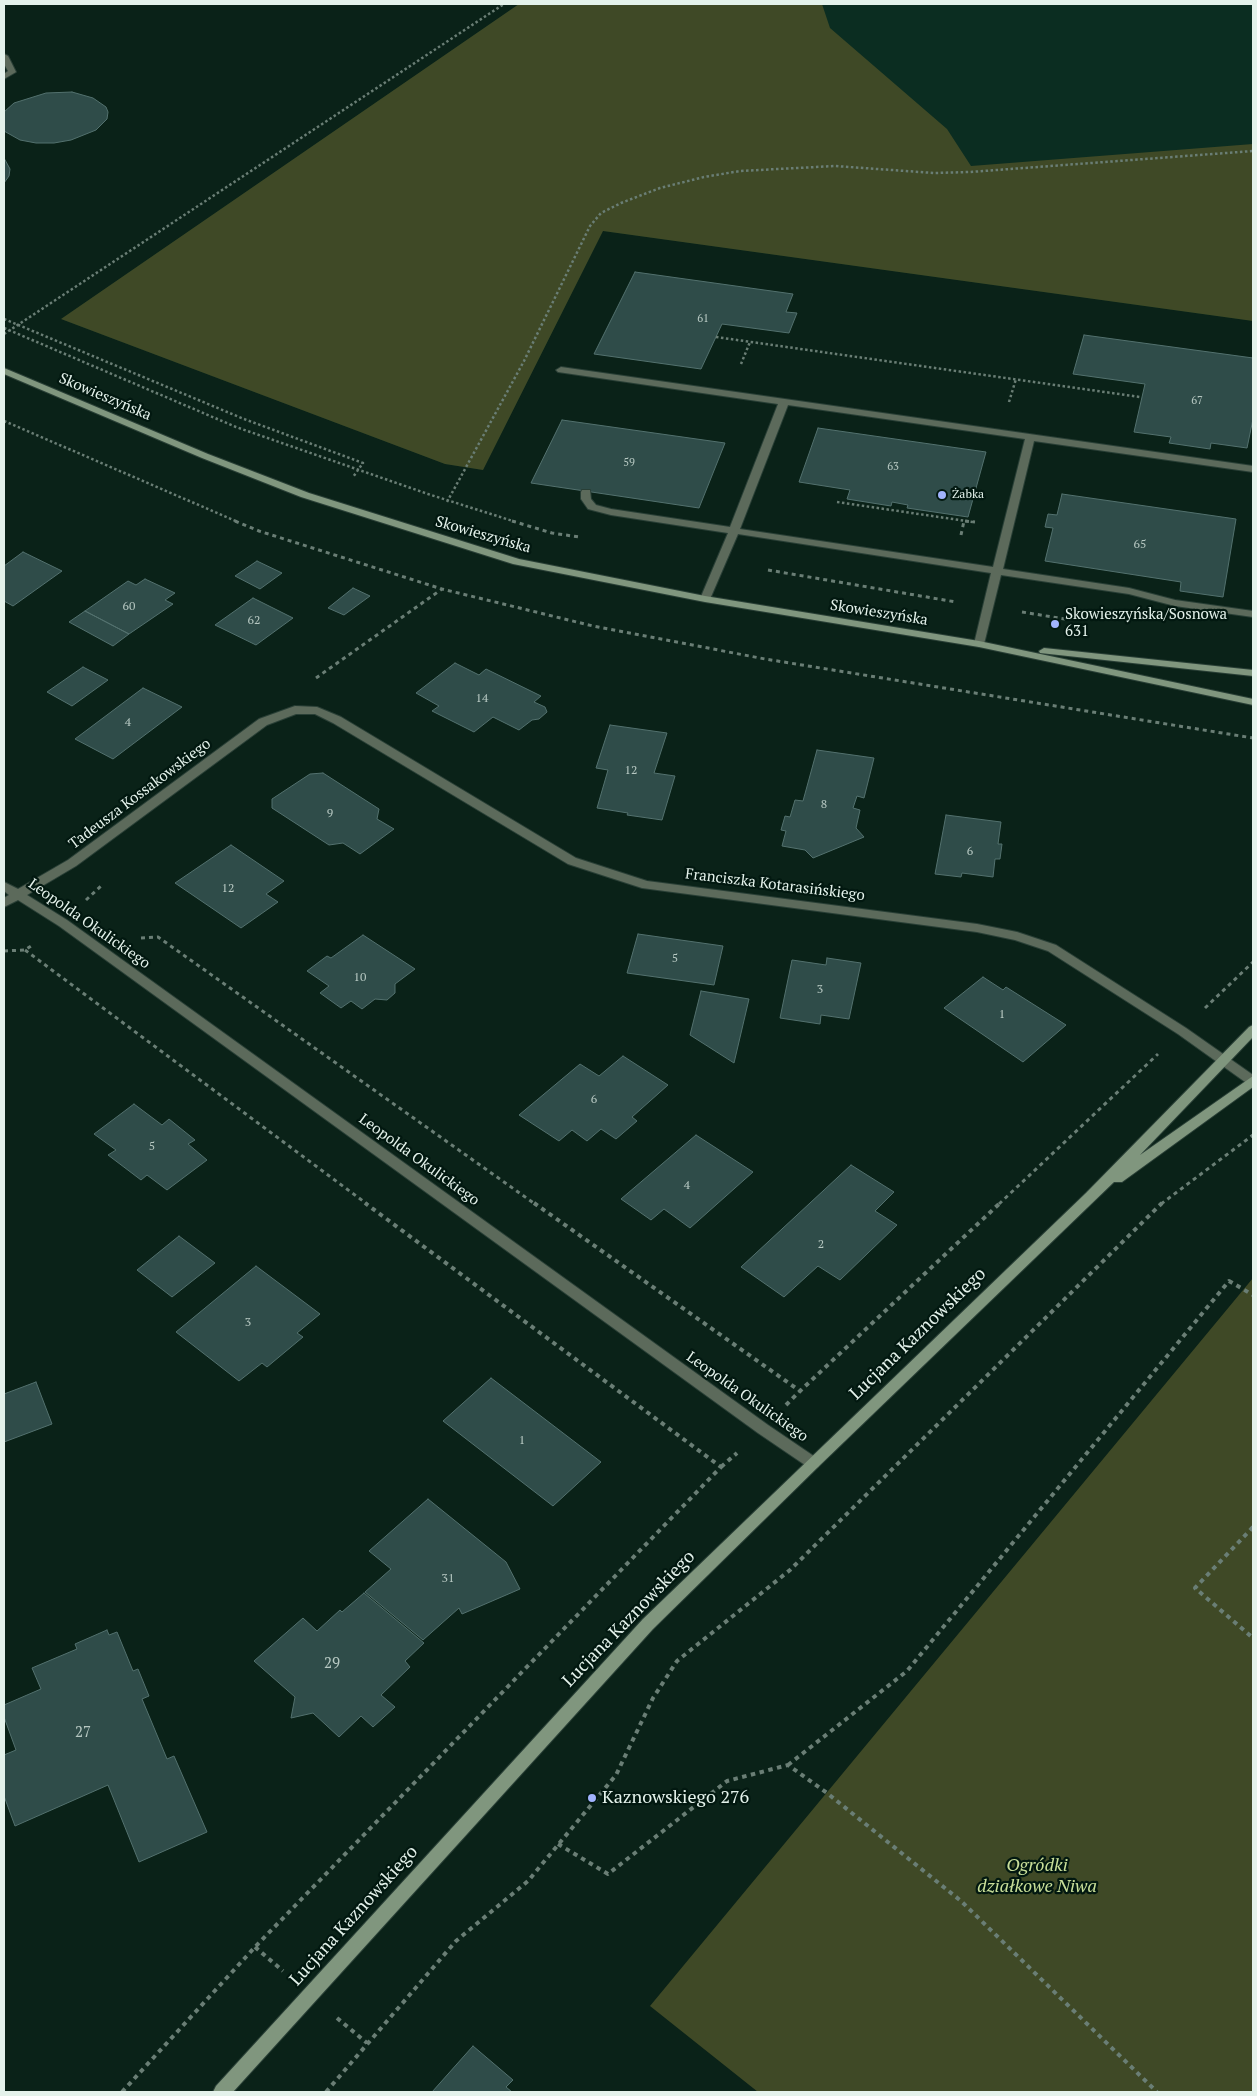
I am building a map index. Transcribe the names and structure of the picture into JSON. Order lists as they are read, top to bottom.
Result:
{
  "streets": {
    "street": [
      "Skowieszyńska",
      "Tadeusza Kossakowskiego",
      "Franciszka Kotarasińskiego",
      "Leopolda Okulickiego",
      "Lucjana Kaznowskiego"
    ]
  },
  "crossings": [
    ["Tadeusza Kossakowskiego", "Franciszka Kotarasińskiego"],
    ["Tadeusza Kossakowskiego", "Leopolda Okulickiego"],
    ["Franciszka Kotarasińskiego", "Lucjana Kaznowskiego"],
    ["Leopolda Okulickiego", "Lucjana Kaznowskiego"]
  ],
  "parks": ["Ogródki działkowe Niwa"],
  "places": ["Żabka", "Skowieszyńska/Sosnowa 631", "Kaznowskiego 276"],
  "house_numbers": [
    "61",
    "67",
    "59",
    "63",
    "65",
    "60",
    "62",
    "14",
    "4",
    "12",
    "8",
    "9",
    "6",
    "12",
    "5",
    "10",
    "3",
    "1",
    "6",
    "5",
    "4",
    "2",
    "3",
    "1",
    "31",
    "29",
    "27"
  ]
}
